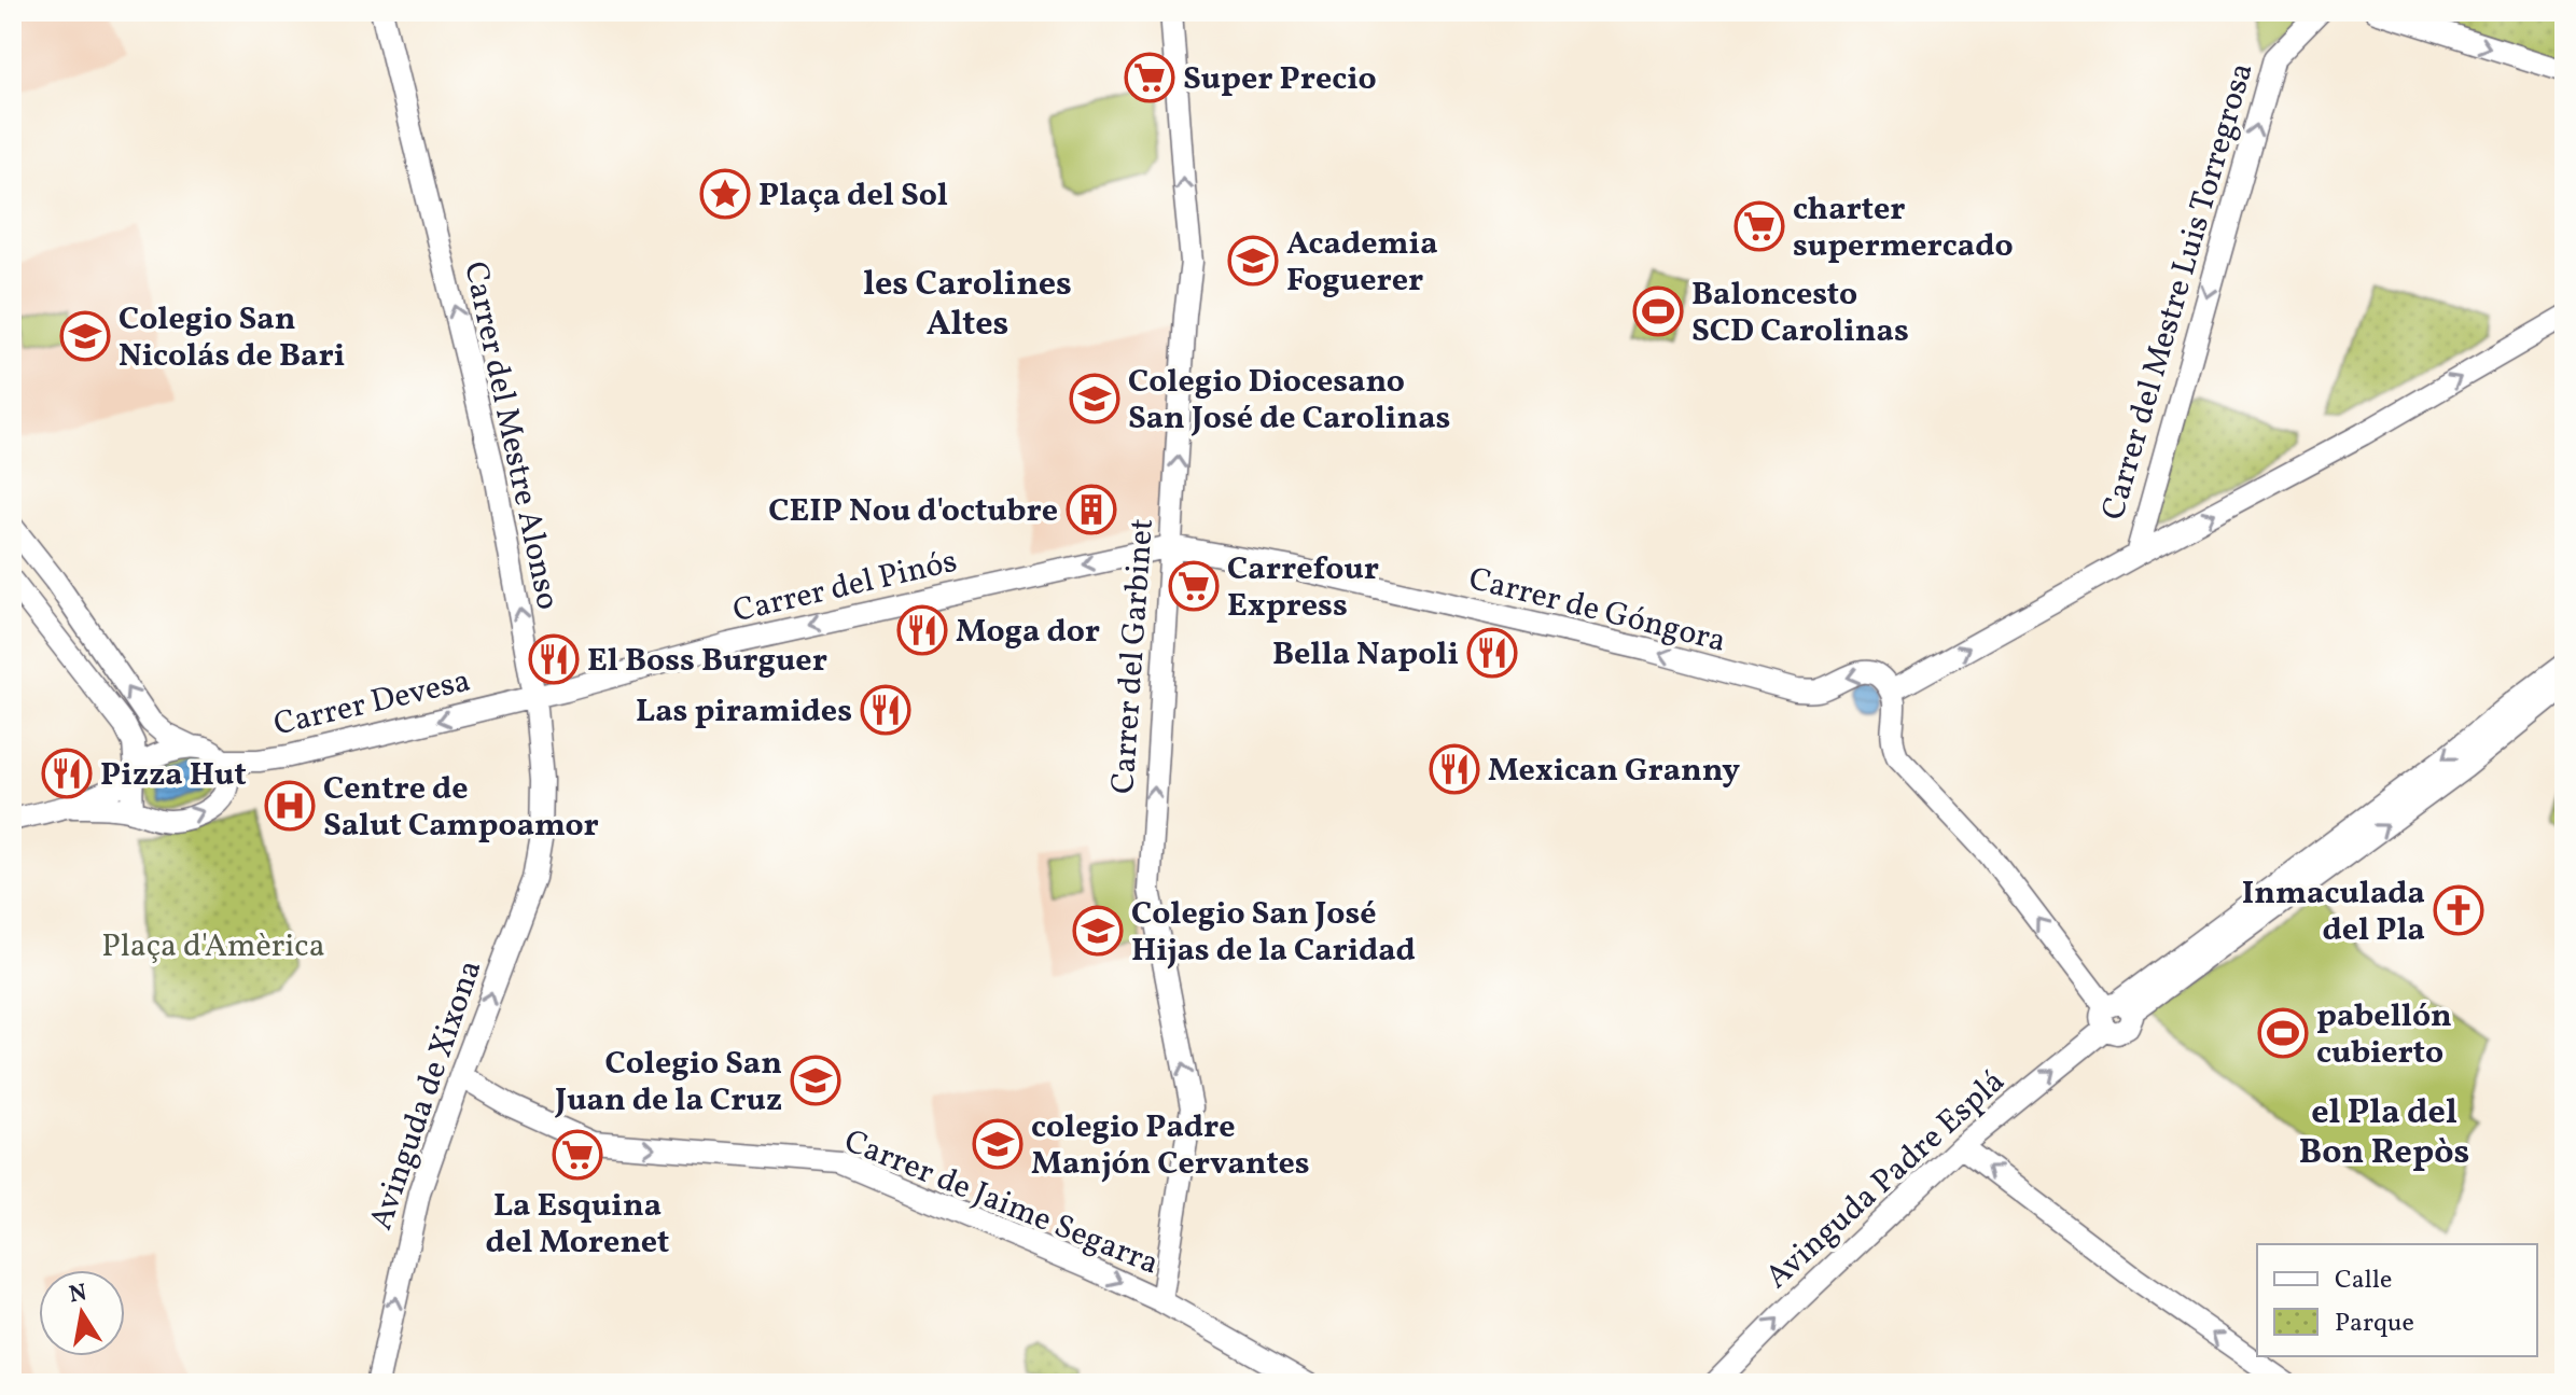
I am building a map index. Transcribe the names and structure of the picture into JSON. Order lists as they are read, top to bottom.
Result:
{
  "streets": {
    "street": [
      "Carrer del Mestre Luis Torregrosa",
      "Carrer del Mestre Alonso",
      "Carrer del Pinós",
      "Carrer de Góngora",
      "Carrer del Garbinet",
      "Carrer Devesa",
      "Avinguda de Xixona",
      "Avinguda Padre Esplá",
      "Carrer de Jaime Segarra"
    ]
  },
  "crossings": [
    ["Carrer del Mestre Alonso", "Carrer del Pinós"],
    ["Carrer del Mestre Alonso", "Carrer Devesa"],
    ["Carrer del Mestre Alonso", "Avinguda de Xixona"],
    ["Carrer del Pinós", "Carrer de Góngora"],
    ["Carrer del Pinós", "Carrer del Garbinet"],
    ["Carrer del Pinós", "Carrer Devesa"],
    ["Carrer de Góngora", "Carrer del Garbinet"],
    ["Carrer del Garbinet", "Carrer de Jaime Segarra"],
    ["Avinguda de Xixona", "Carrer de Jaime Segarra"]
  ],
  "one_way": [
    "Carrer del Mestre Alonso",
    "Carrer del Pinós",
    "Carrer de Góngora",
    "Carrer del Garbinet",
    "Carrer Devesa",
    "Avinguda de Xixona",
    "Carrer de Jaime Segarra"
  ],
  "districts": ["les Carolines Altes", "el Pla del Bon Repòs"],
  "parks": ["Plaça d'Amèrica"],
  "places": {
    "supermarket": [
      "Super Precio",
      "charter supermercado",
      "Carrefour Express",
      "La Esquina del Morenet"
    ],
    "place": ["Plaça del Sol"],
    "school or university": [
      "Academia Foguerer",
      "Colegio San Nicolás de Bari",
      "Colegio Diocesano San José de Carolinas",
      "Colegio San José Hijas de la Caridad",
      "Colegio San Juan de la Cruz",
      "colegio Padre Manjón Cervantes"
    ],
    "sports": ["Baloncesto SCD Carolinas", "pabellón cubierto"],
    "building": ["CEIP Nou d'octubre"],
    "restaurant": [
      "Moga dor",
      "Bella Napoli",
      "El Boss Burguer",
      "Las piramides",
      "Mexican Granny",
      "Pizza Hut"
    ],
    "hospital": ["Centre de Salut Campoamor"],
    "church": ["Inmaculada del Pla"]
  },
  "legend": ["Calle", "Parque"],
  "north": "top"
}
